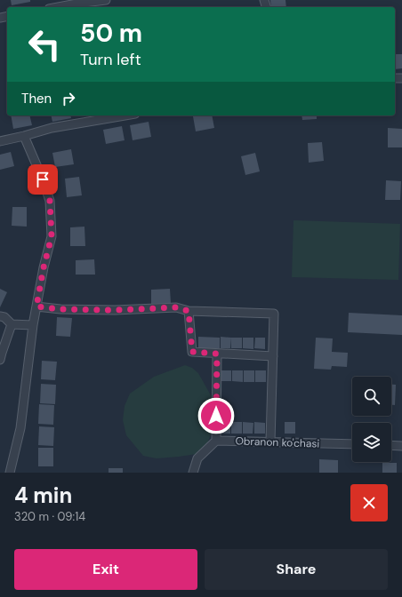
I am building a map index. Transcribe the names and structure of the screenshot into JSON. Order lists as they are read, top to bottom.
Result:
{
  "streets": {
    "street": ["Obranon ko'chasi"]
  },
  "page": {
    "turn": ["50 m", "Turn left"],
    "then": "Then",
    "heading": ["4 min", "320 m · 09:14"],
    "buttons": ["Exit", "Share"]
  }
}
